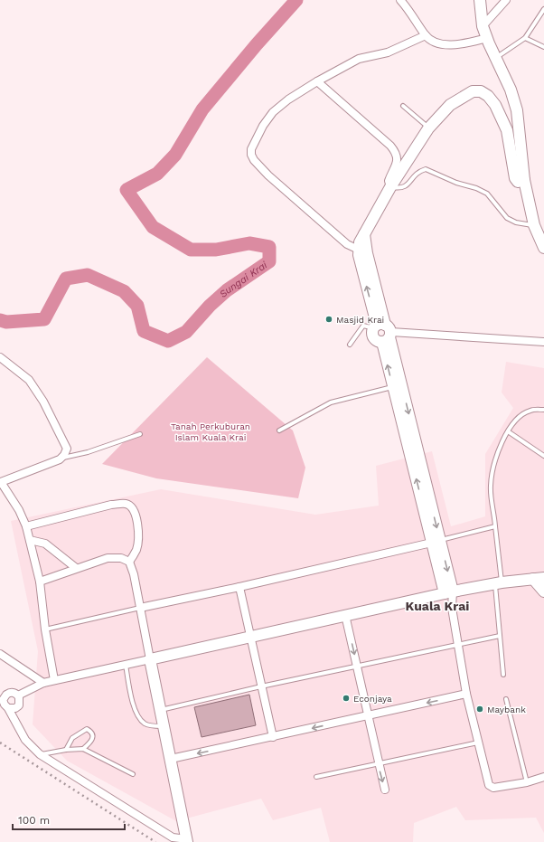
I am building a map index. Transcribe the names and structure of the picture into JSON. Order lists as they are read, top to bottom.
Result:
{
  "districts": ["Kuala Krai"],
  "water": ["Sungai Krai"],
  "parks": ["Tanah Perkuburan Islam Kuala Krai"],
  "places": ["Masjid Krai", "Econjaya", "Maybank"],
  "scale_bar": "100 m"
}
